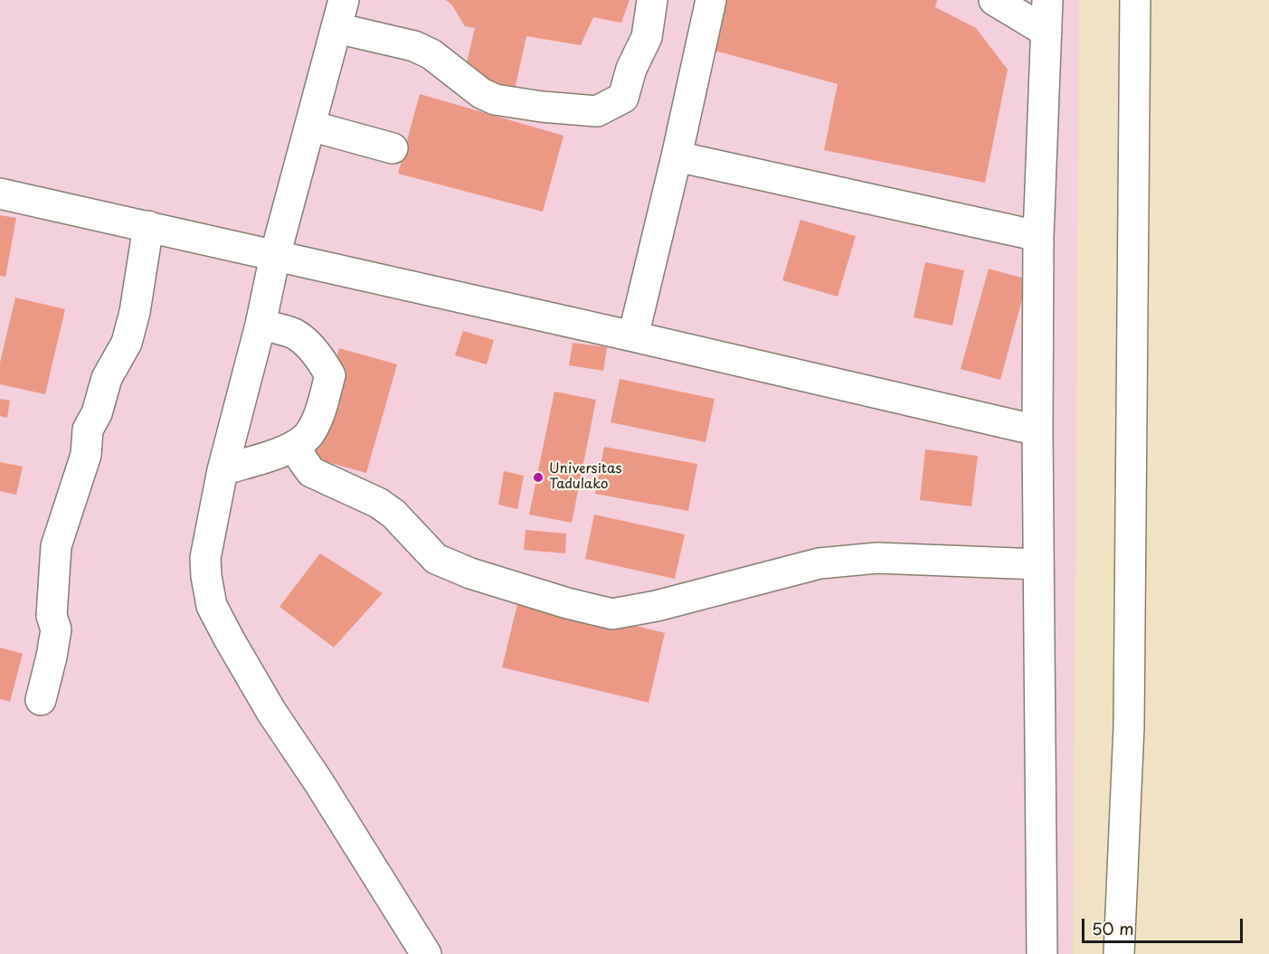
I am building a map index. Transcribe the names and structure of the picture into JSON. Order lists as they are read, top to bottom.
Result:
{
  "places": ["Universitas Tadulako"],
  "scale_bar": "50 m"
}
